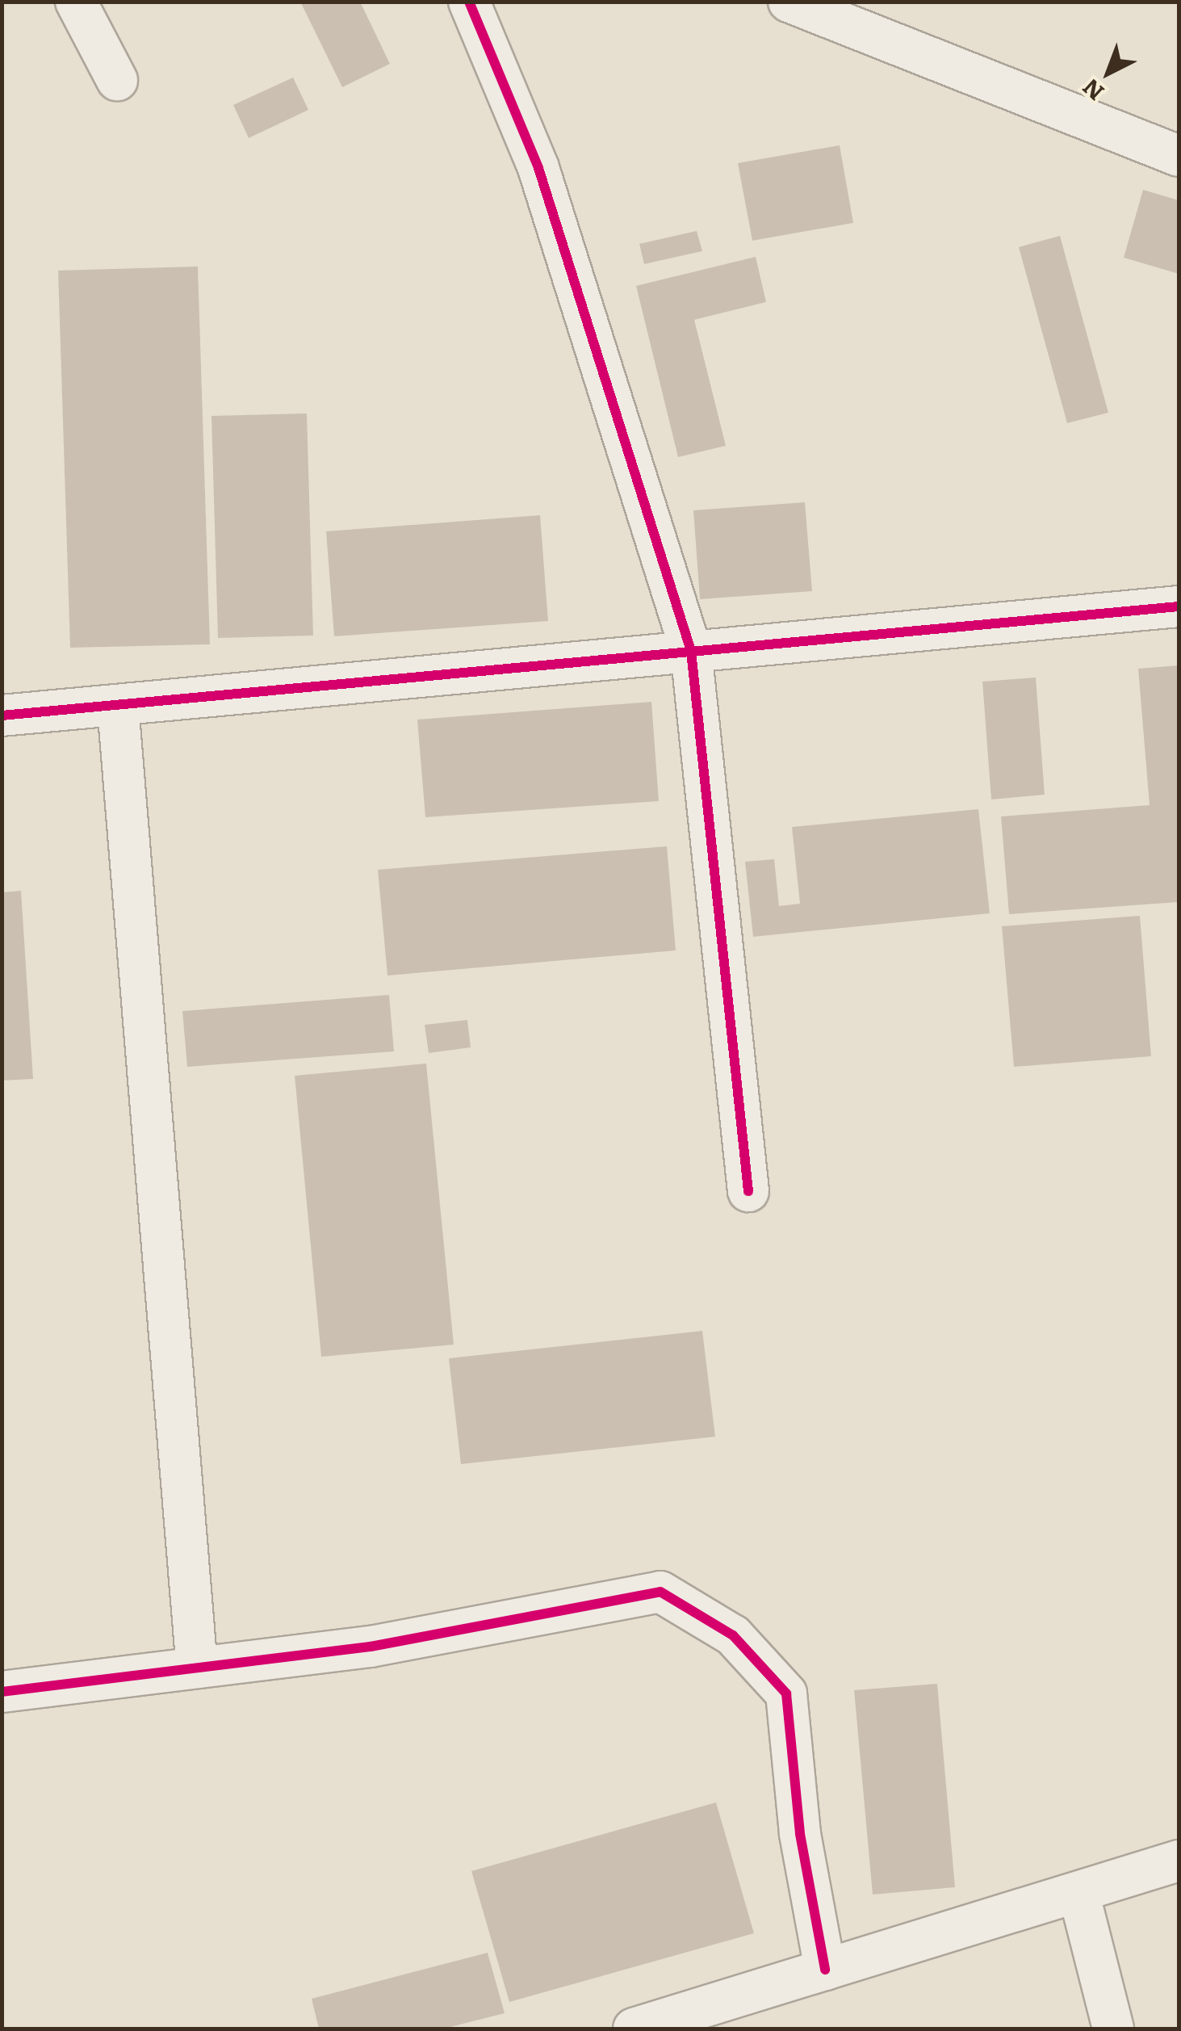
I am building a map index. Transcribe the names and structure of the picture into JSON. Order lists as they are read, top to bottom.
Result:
{
  "north": "bottom left"
}
